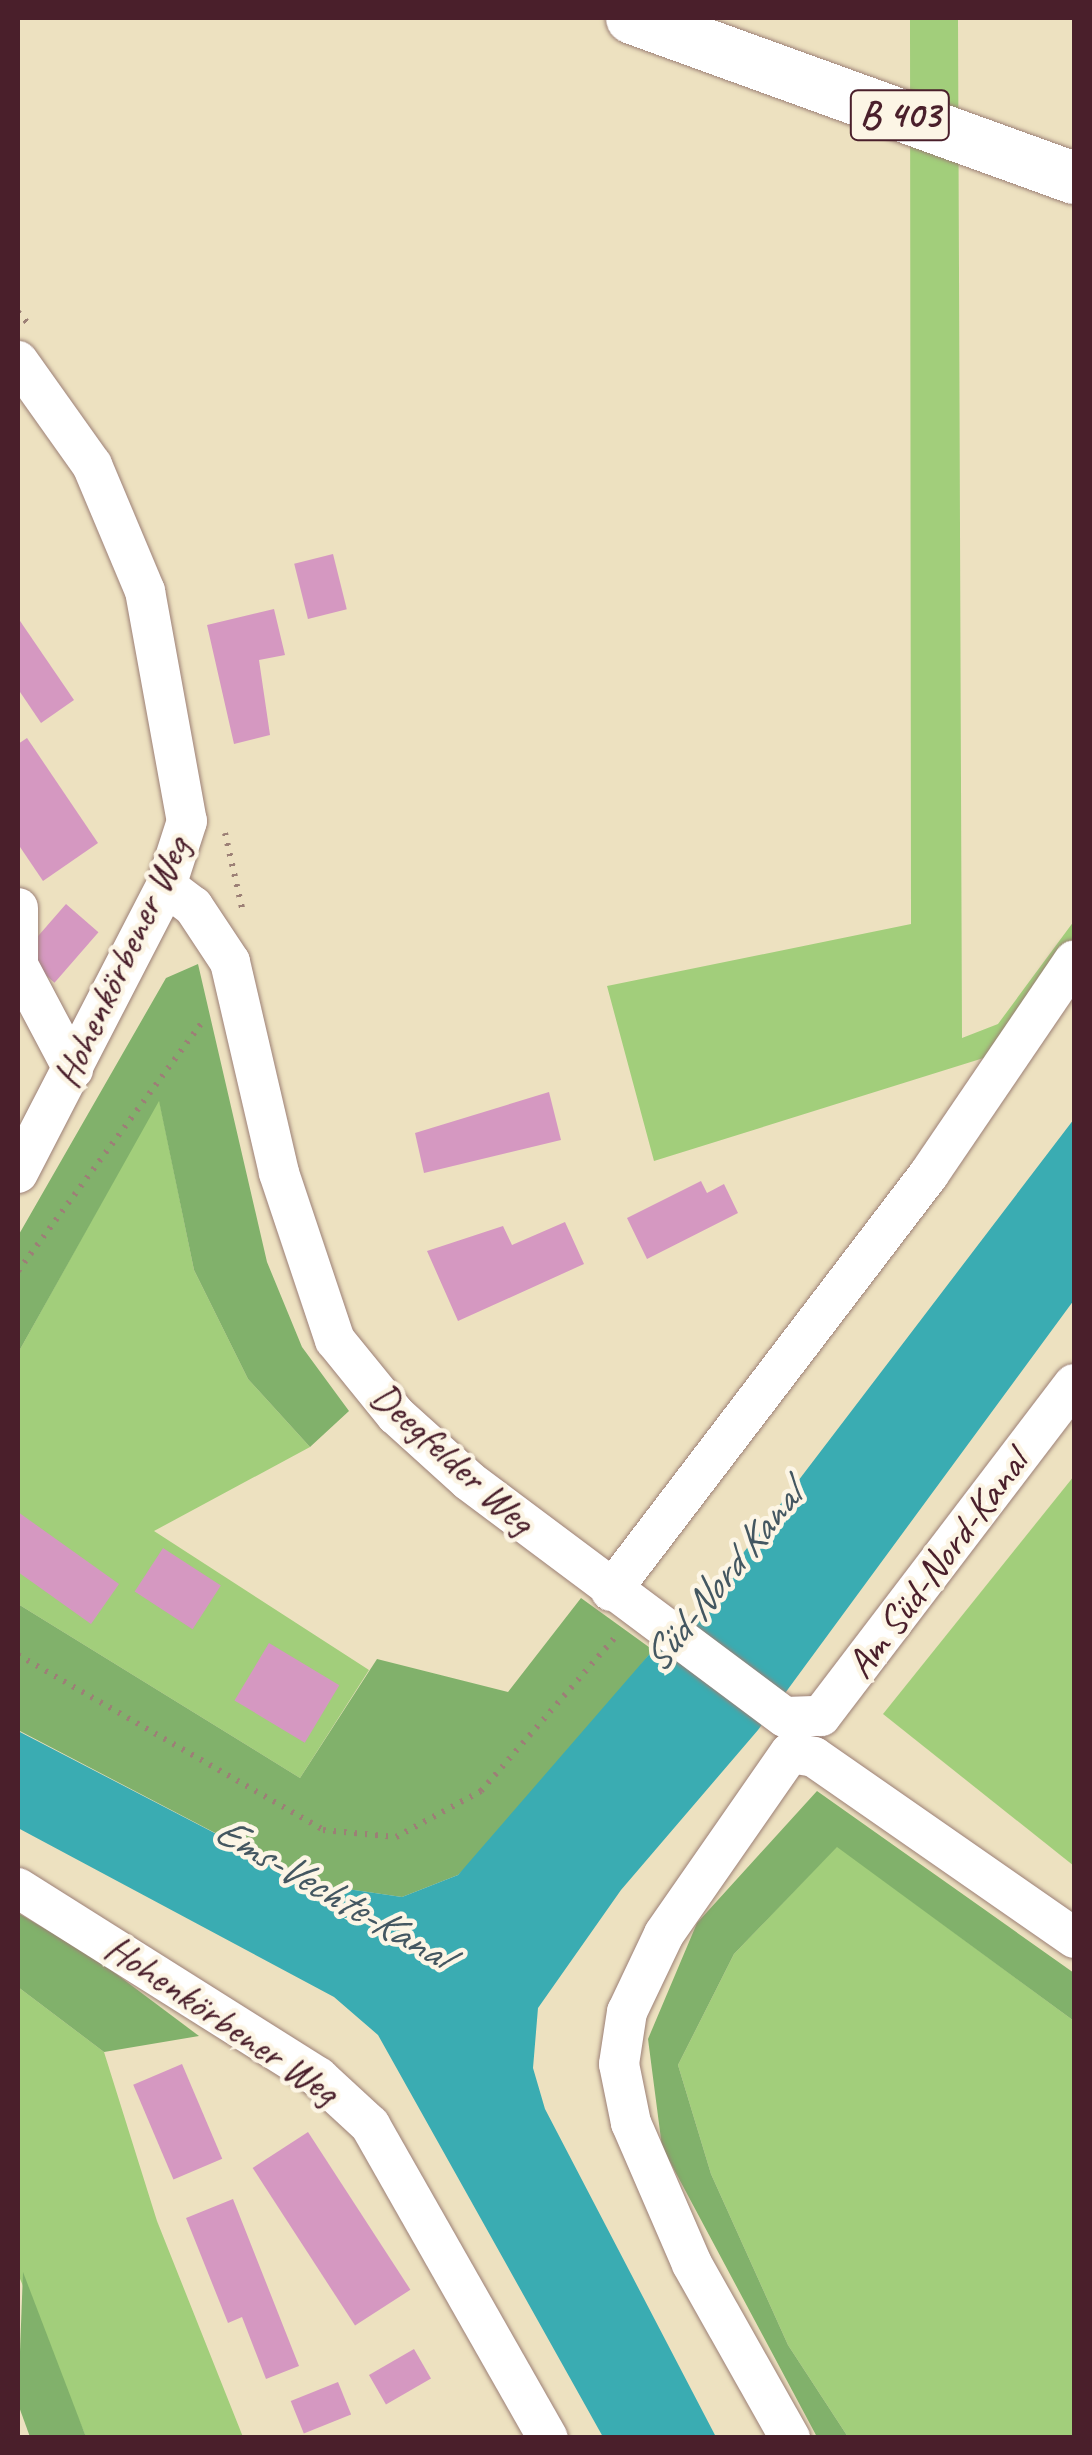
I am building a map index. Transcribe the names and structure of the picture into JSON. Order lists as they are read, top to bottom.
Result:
{
  "streets": {
    "main road": ["B 403"],
    "street": ["Hohenkörbener Weg", "Deegfelder Weg", "Am Süd-Nord-Kanal"]
  },
  "crossings": [
    ["Hohenkörbener Weg", "Deegfelder Weg"],
    ["Deegfelder Weg", "Am Süd-Nord-Kanal"]
  ],
  "water": ["Süd-Nord Kanal", "Ems-Vechte-Kanal"]
}
